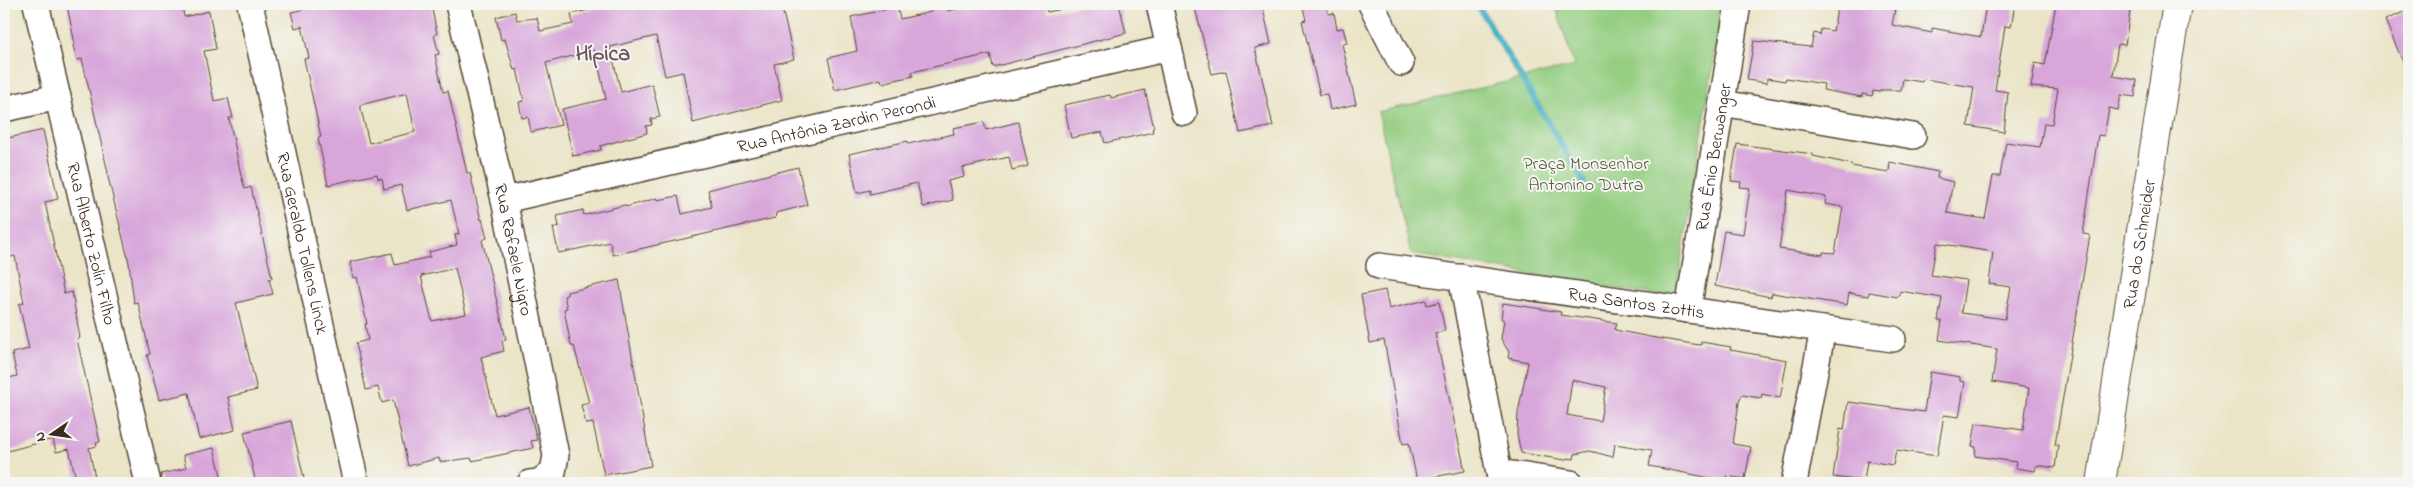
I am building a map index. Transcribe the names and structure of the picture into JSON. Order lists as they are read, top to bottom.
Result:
{
  "streets": {
    "street": [
      "Rua Antônia Zardin Perondi",
      "Rua Ênio Berwanger",
      "Rua Alberto Zolin Filho",
      "Rua Geraldo Tollens Linck",
      "Rua do Schneider",
      "Rua Rafaele Nigro",
      "Rua Santos Zottis"
    ]
  },
  "crossings": [
    ["Rua Antônia Zardin Perondi", "Rua Rafaele Nigro"],
    ["Rua Ênio Berwanger", "Rua Santos Zottis"]
  ],
  "districts": ["Hípica"],
  "parks": ["Praça Monsenhor Antonino Dutra"],
  "north": "left"
}
